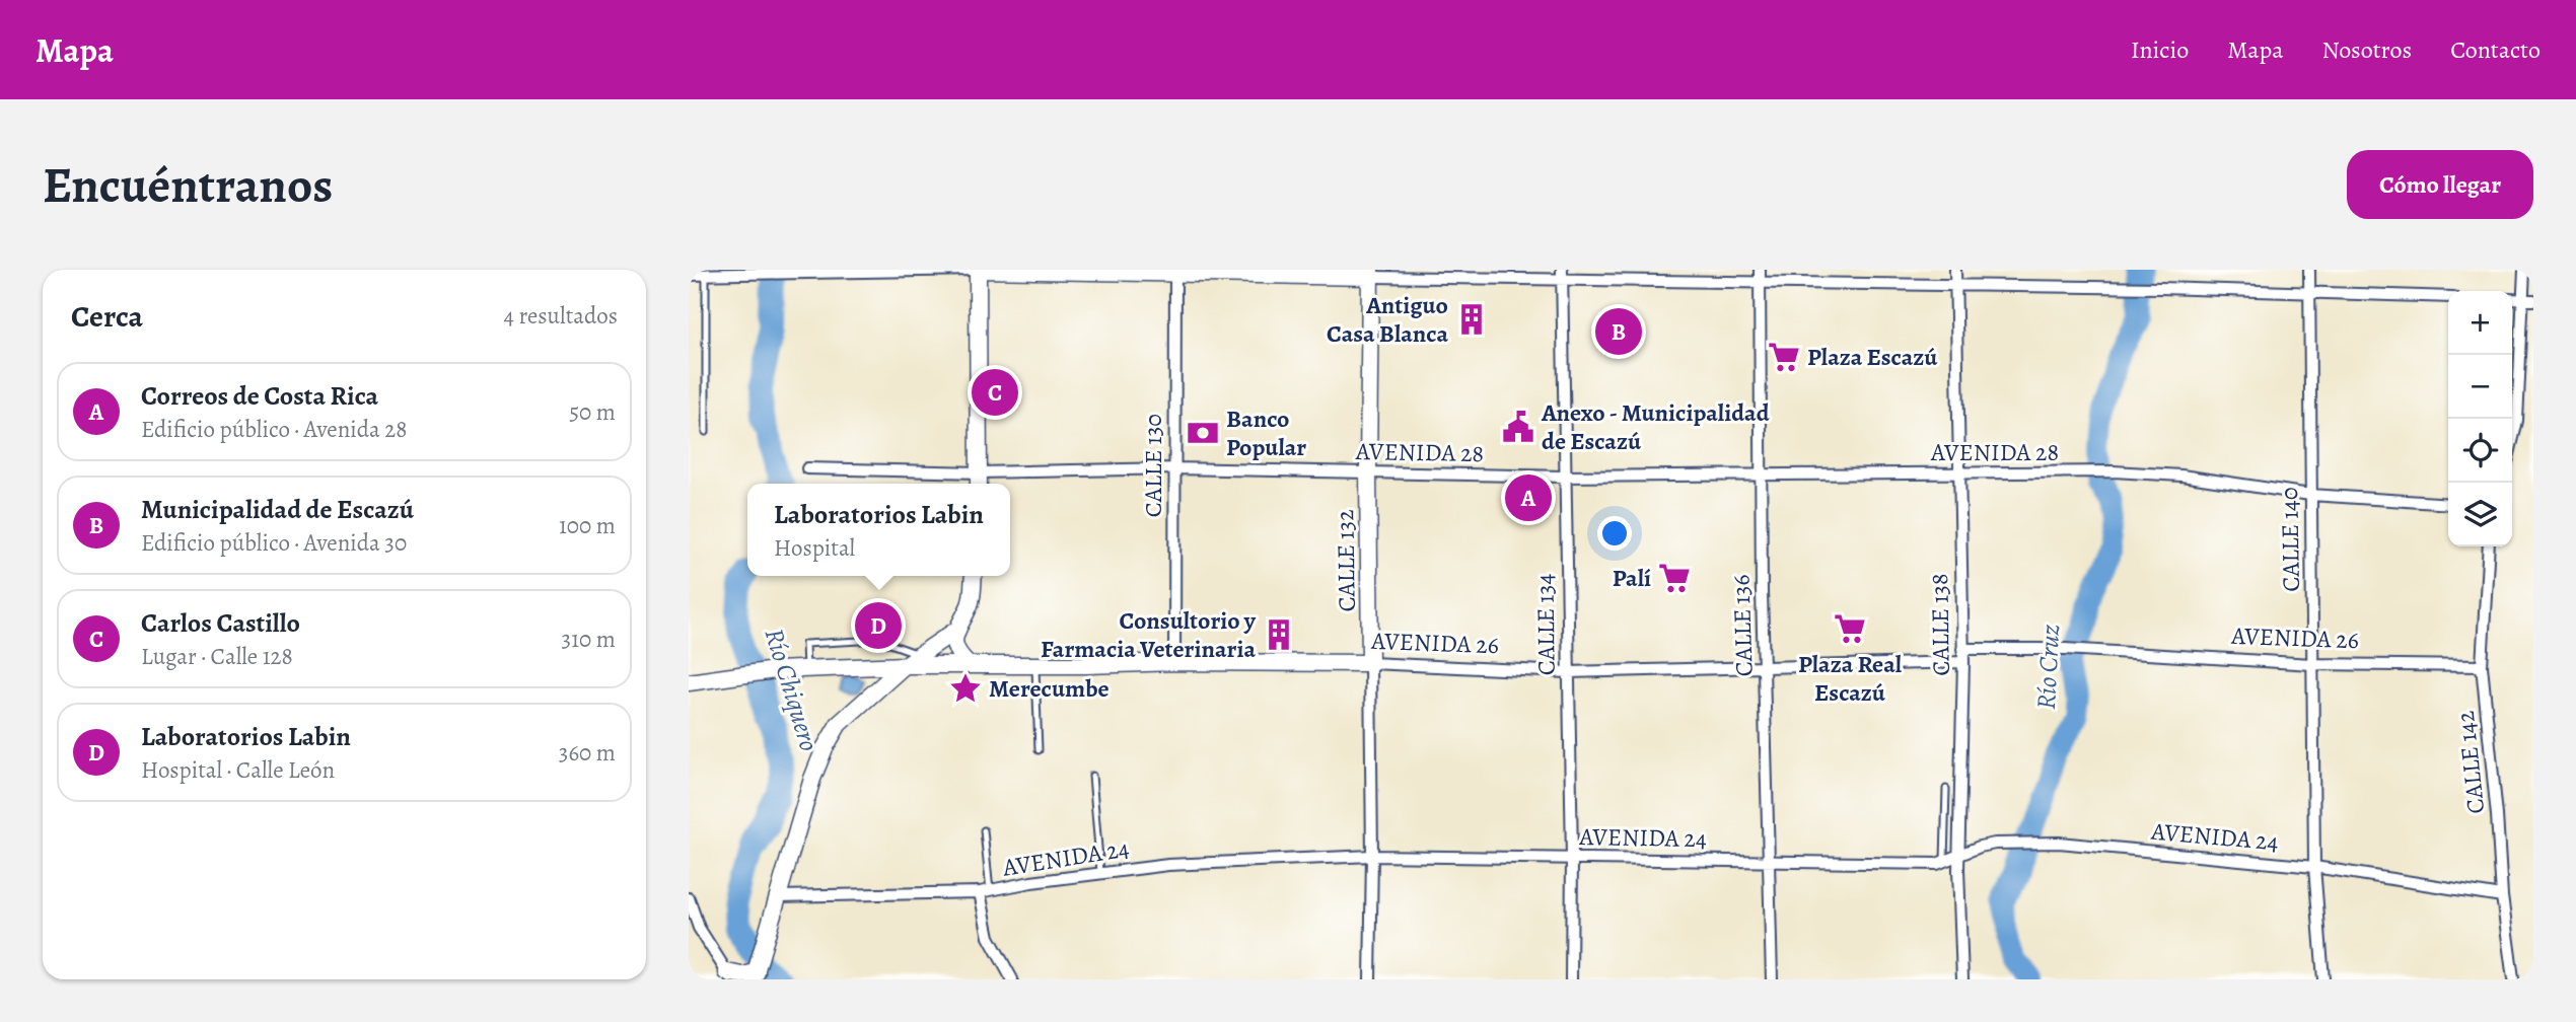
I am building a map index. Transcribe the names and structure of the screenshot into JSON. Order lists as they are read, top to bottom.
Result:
{
  "streets": {
    "main road": ["CALLE 132", "AVENIDA 26"],
    "street": [
      "AVENIDA 28",
      "CALLE 130",
      "CALLE 140",
      "CALLE 134",
      "CALLE 138",
      "CALLE 136",
      "CALLE 142",
      "AVENIDA 24"
    ]
  },
  "crossings": [
    ["AVENIDA 28", "CALLE 130"],
    ["AVENIDA 28", "CALLE 140"],
    ["AVENIDA 28", "CALLE 132"],
    ["AVENIDA 28", "CALLE 134"],
    ["AVENIDA 28", "CALLE 138"],
    ["AVENIDA 28", "CALLE 136"],
    ["CALLE 130", "AVENIDA 26"],
    ["CALLE 140", "AVENIDA 26"],
    ["CALLE 140", "AVENIDA 24"],
    ["CALLE 132", "AVENIDA 26"],
    ["CALLE 132", "AVENIDA 24"],
    ["CALLE 134", "AVENIDA 26"],
    ["CALLE 134", "AVENIDA 24"],
    ["CALLE 138", "AVENIDA 26"],
    ["CALLE 138", "AVENIDA 24"],
    ["CALLE 136", "AVENIDA 26"],
    ["CALLE 136", "AVENIDA 24"],
    ["AVENIDA 26", "CALLE 142"],
    ["CALLE 142", "AVENIDA 24"]
  ],
  "water": ["Río Cruz", "Río Chiquero"],
  "places": {
    "building": ["Antiguo Casa Blanca", "Consultorio y Farmacia Veterinaria"],
    "supermarket": ["Plaza Escazú", "Palí", "Plaza Real Escazú"],
    "public building": ["Anexo - Municipalidad de Escazú"],
    "bank": ["Banco Popular"],
    "place": ["Merecumbe"]
  },
  "page": {
    "header": "Mapa",
    "nav": [
      "Inicio",
      "Mapa",
      "Nosotros",
      "Contacto"
    ],
    "buttons": "Cómo llegar",
    "title": "Encuéntranos",
    "heading": ["Cerca", "4 resultados"],
    "map_buttons": ["+", "−"],
    "pins": [
      "B",
      "C",
      "A",
      "D"
    ],
    "list": [
      {
        "mark": "A",
        "name": "Correos de Costa Rica",
        "note": "Edificio público · Avenida 28",
        "value": "50 m"
      },
      {
        "mark": "B",
        "name": "Municipalidad de Escazú",
        "note": "Edificio público · Avenida 30",
        "value": "100 m"
      },
      {
        "mark": "C",
        "name": "Carlos Castillo",
        "note": "Lugar · Calle 128",
        "value": "310 m"
      },
      {
        "mark": "D",
        "name": "Laboratorios Labin",
        "note": "Hospital · Calle León",
        "value": "360 m"
      }
    ],
    "popup": ["Laboratorios Labin", "Hospital"]
  }
}
